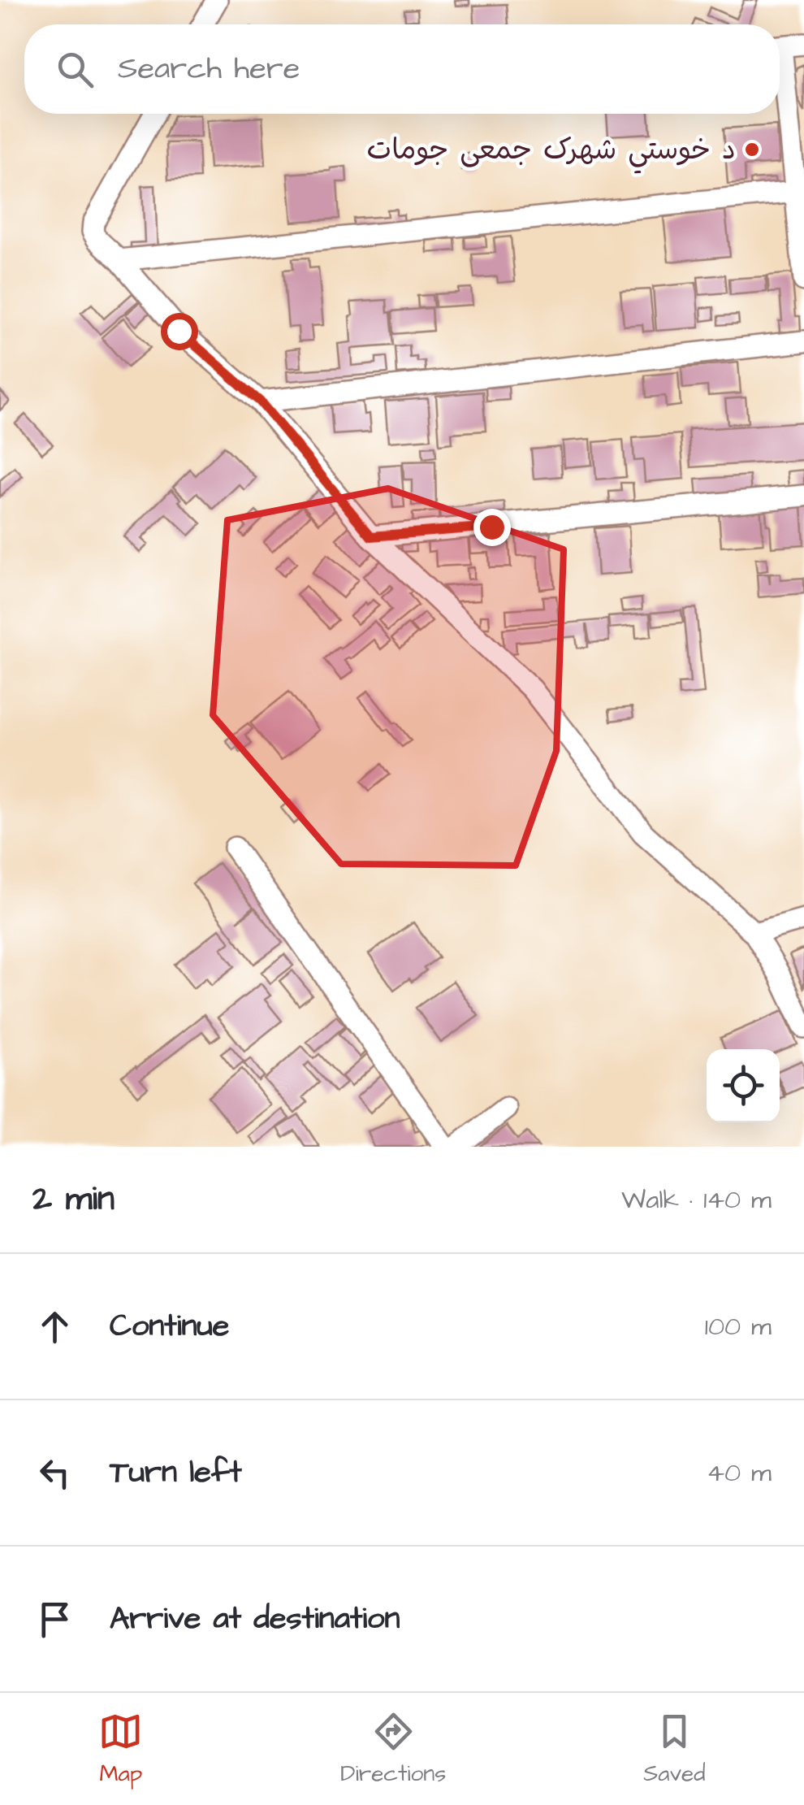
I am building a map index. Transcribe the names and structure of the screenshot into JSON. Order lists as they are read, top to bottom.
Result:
{
  "places": ["د خوستي شهرک جمعی جومات"],
  "page": {
    "search": "Search here",
    "heading": ["2 min", "Walk · 140 m"],
    "list": [
      ["Continue", "100 m"],
      ["Turn left", "40 m"],
      "Arrive at destination"
    ],
    "nav": ["Map", "Directions", "Saved"]
  }
}
